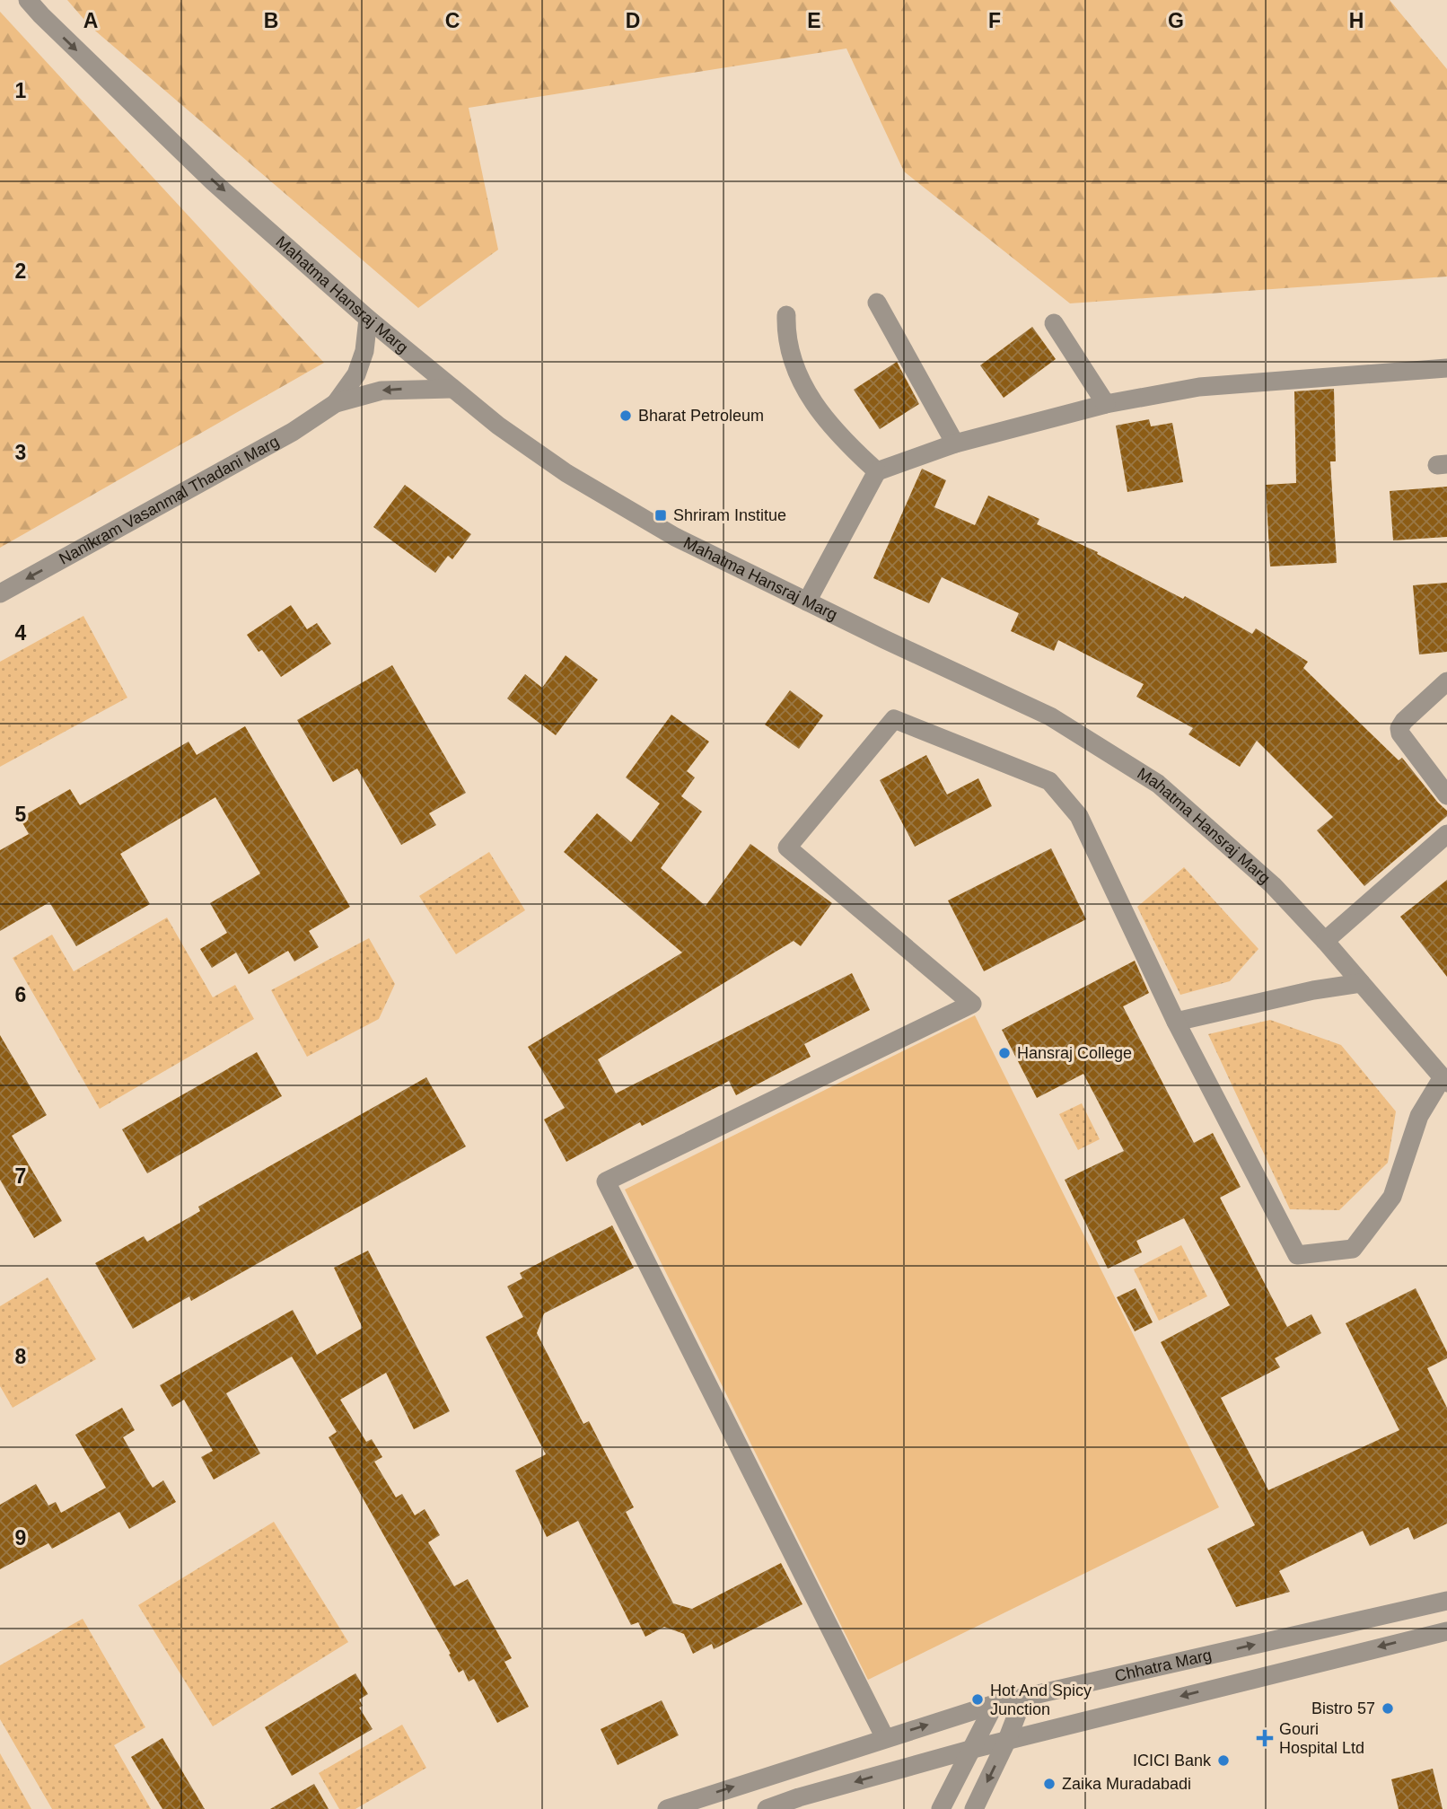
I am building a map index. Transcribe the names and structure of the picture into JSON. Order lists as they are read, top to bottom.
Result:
{
  "streets": {
    "street": ["Mahatma Hansraj Marg", "Nanikram Vasanmal Thadani Marg", "Chhatra Marg"]
  },
  "one_way": ["Nanikram Vasanmal Thadani Marg"],
  "places": {
    "other": [
      "Bharat Petroleum",
      "Hansraj College",
      "Hot And Spicy Junction",
      "Bistro 57",
      "ICICI Bank",
      "Zaika Muradabadi"
    ],
    "transit": ["Shriram Institue"],
    "health": ["Gouri Hospital Ltd"]
  },
  "grid": {
    "columns": [
      "A",
      "B",
      "C",
      "D",
      "E",
      "F",
      "G",
      "H"
    ],
    "rows": [
      "1",
      "2",
      "3",
      "4",
      "5",
      "6",
      "7",
      "8",
      "9"
    ]
  }
}
